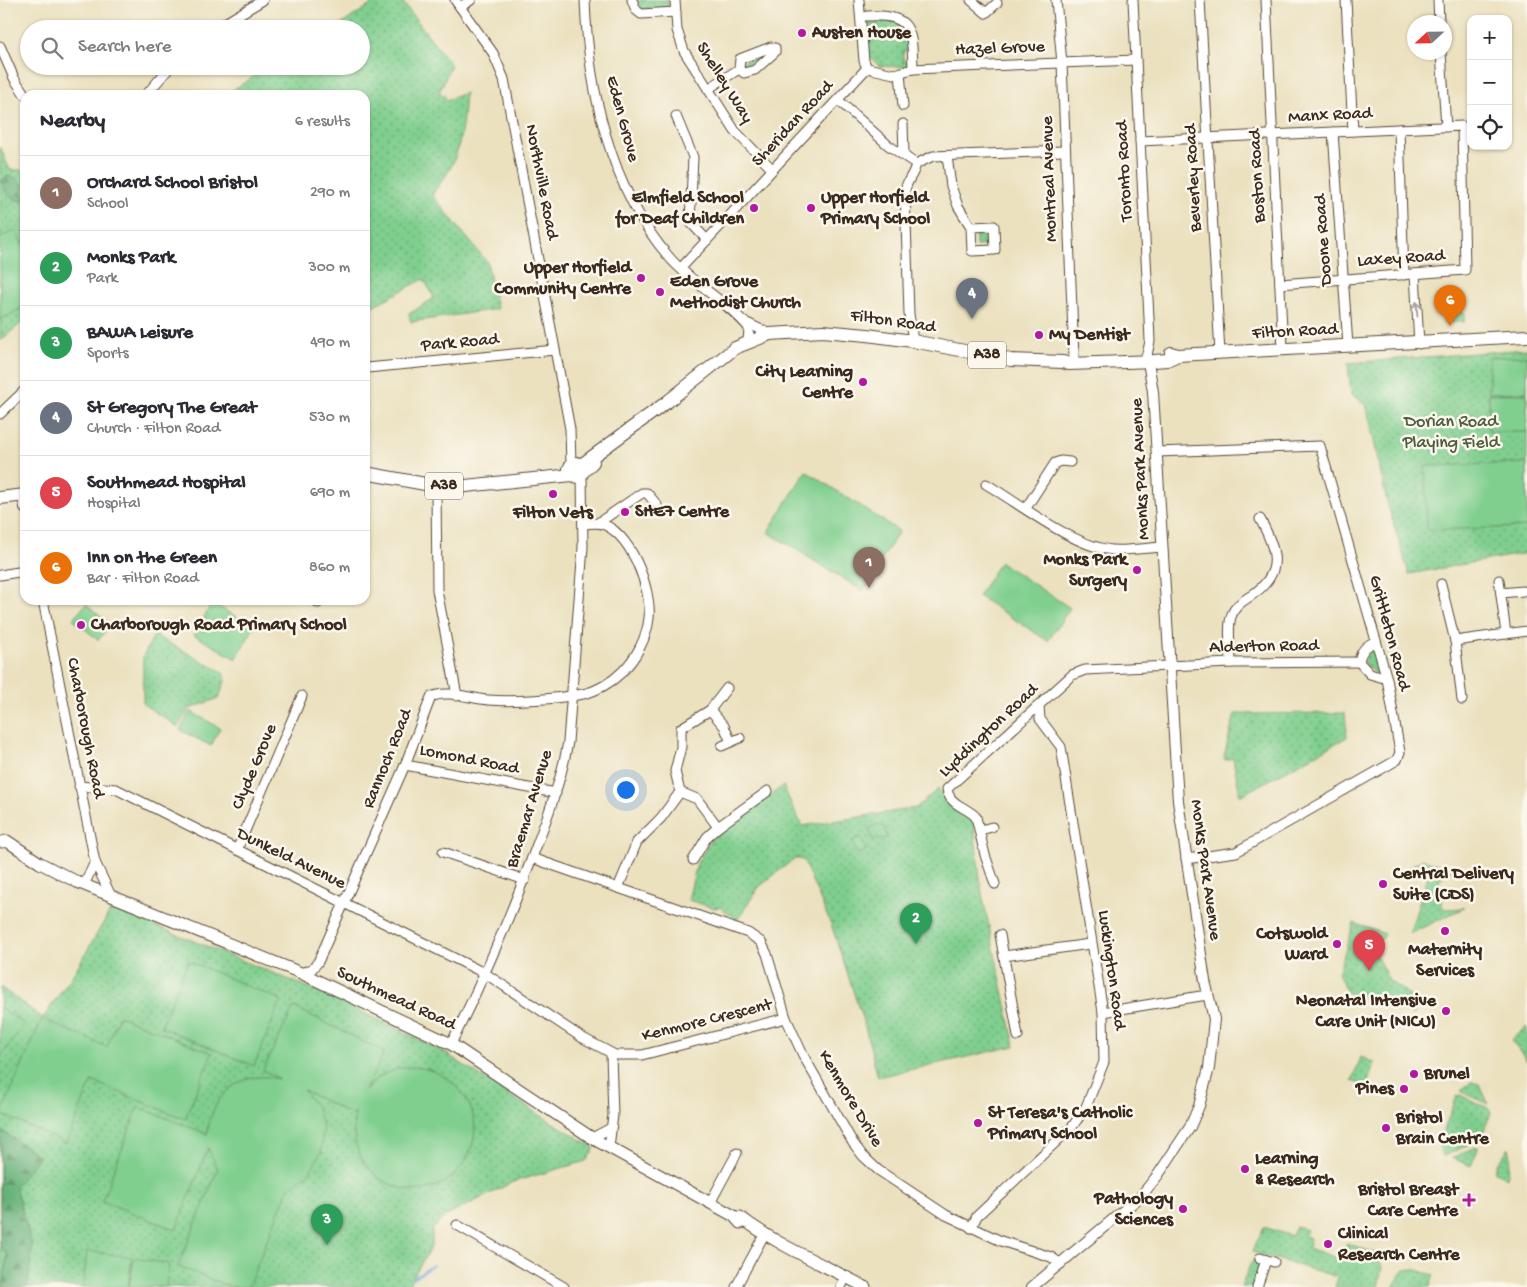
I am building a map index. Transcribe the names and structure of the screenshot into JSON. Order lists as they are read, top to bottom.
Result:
{
  "streets": {
    "main road": ["Filton Road", "A38", "Southmead Road"],
    "street": [
      "Hazel Grove",
      "Shelley Way",
      "Manx Road",
      "Eden Grove",
      "Sheridan Road",
      "Toronto Road",
      "Boston Road",
      "Beverley Road",
      "Montreal Avenue",
      "Northville Road",
      "Doone Road",
      "Laxey Road",
      "Park Road",
      "Monks Park Avenue",
      "Grittleton Road",
      "Alderton Road",
      "Charborough Road",
      "Lyddington Road",
      "Rannoch Road",
      "Lomond Road",
      "Clyde Grove",
      "Braemar Avenue",
      "Dunkeld Avenue",
      "Luckington Road",
      "Kenmore Crescent",
      "Kenmore Drive"
    ]
  },
  "crossings": [
    ["Hazel Grove", "Sheridan Road"],
    ["Hazel Grove", "Toronto Road"],
    ["Hazel Grove", "Montreal Avenue"],
    ["Shelley Way", "Sheridan Road"],
    ["Manx Road", "Toronto Road"],
    ["Manx Road", "Boston Road"],
    ["Manx Road", "Beverley Road"],
    ["Manx Road", "Doone Road"],
    ["Manx Road", "Laxey Road"],
    ["Eden Grove", "Sheridan Road"],
    ["Eden Grove", "Filton Road"],
    ["Toronto Road", "Filton Road"],
    ["Toronto Road", "Monks Park Avenue"],
    ["Boston Road", "Laxey Road"],
    ["Boston Road", "Filton Road"],
    ["Beverley Road", "Filton Road"],
    ["Montreal Avenue", "Filton Road"],
    ["Northville Road", "Filton Road"],
    ["Northville Road", "Park Road"],
    ["Northville Road", "A38"],
    ["Northville Road", "Braemar Avenue"],
    ["Doone Road", "Laxey Road"],
    ["Doone Road", "Filton Road"],
    ["Filton Road", "A38"],
    ["Filton Road", "Monks Park Avenue"],
    ["Filton Road", "Braemar Avenue"],
    ["A38", "Braemar Avenue"],
    ["Monks Park Avenue", "Grittleton Road"],
    ["Monks Park Avenue", "Alderton Road"],
    ["Monks Park Avenue", "Kenmore Drive"],
    ["Alderton Road", "Lyddington Road"],
    ["Charborough Road", "Dunkeld Avenue"],
    ["Charborough Road", "Southmead Road"],
    ["Lyddington Road", "Luckington Road"],
    ["Rannoch Road", "Lomond Road"],
    ["Rannoch Road", "Braemar Avenue"],
    ["Rannoch Road", "Dunkeld Avenue"],
    ["Lomond Road", "Braemar Avenue"],
    ["Clyde Grove", "Dunkeld Avenue"],
    ["Braemar Avenue", "Dunkeld Avenue"],
    ["Braemar Avenue", "Southmead Road"],
    ["Braemar Avenue", "Kenmore Crescent"],
    ["Dunkeld Avenue", "Kenmore Crescent"],
    ["Luckington Road", "Kenmore Drive"],
    ["Kenmore Crescent", "Kenmore Drive"]
  ],
  "parks": ["Dorian Road Playing Field"],
  "places": {
    "other": [
      "Austen House",
      "Elmfield School for Deaf Children",
      "Upper Horfield Primary School",
      "Upper Horfield Community Centre",
      "Eden Grove Methodist Church",
      "My Dentist",
      "City Learning Centre",
      "Filton Vets",
      "SHE7 Centre",
      "Monks Park Surgery",
      "Charborough Road Primary School",
      "Central Delivery Suite (CDS)",
      "Maternity Services",
      "Cotswold Ward",
      "Neonatal Intensive Care Unit (NICU)",
      "Brunel",
      "Pines",
      "St Teresa's Catholic Primary School",
      "Bristol Brain Centre",
      "Learning & Research",
      "Pathology Sciences",
      "Clinical Research Centre"
    ],
    "health": ["Bristol Breast Care Centre"]
  },
  "north": "left",
  "page": {
    "map_buttons": ["+", "−"],
    "search": "Search here",
    "heading": ["Nearby", "6 results"],
    "list": [
      {
        "mark": "1",
        "name": "Orchard School Bristol",
        "note": "School",
        "value": "290 m"
      },
      {
        "mark": "2",
        "name": "Monks Park",
        "note": "Park",
        "value": "300 m"
      },
      {
        "mark": "3",
        "name": "BAWA Leisure",
        "note": "Sports",
        "value": "490 m"
      },
      {
        "mark": "4",
        "name": "St Gregory The Great",
        "note": "Church · Filton Road",
        "value": "530 m"
      },
      {
        "mark": "5",
        "name": "Southmead Hospital",
        "note": "Hospital",
        "value": "690 m"
      },
      {
        "mark": "6",
        "name": "Inn on the Green",
        "note": "Bar · Filton Road",
        "value": "860 m"
      }
    ],
    "pins": [
      "4",
      "6",
      "1",
      "2",
      "5",
      "3"
    ]
  }
}
